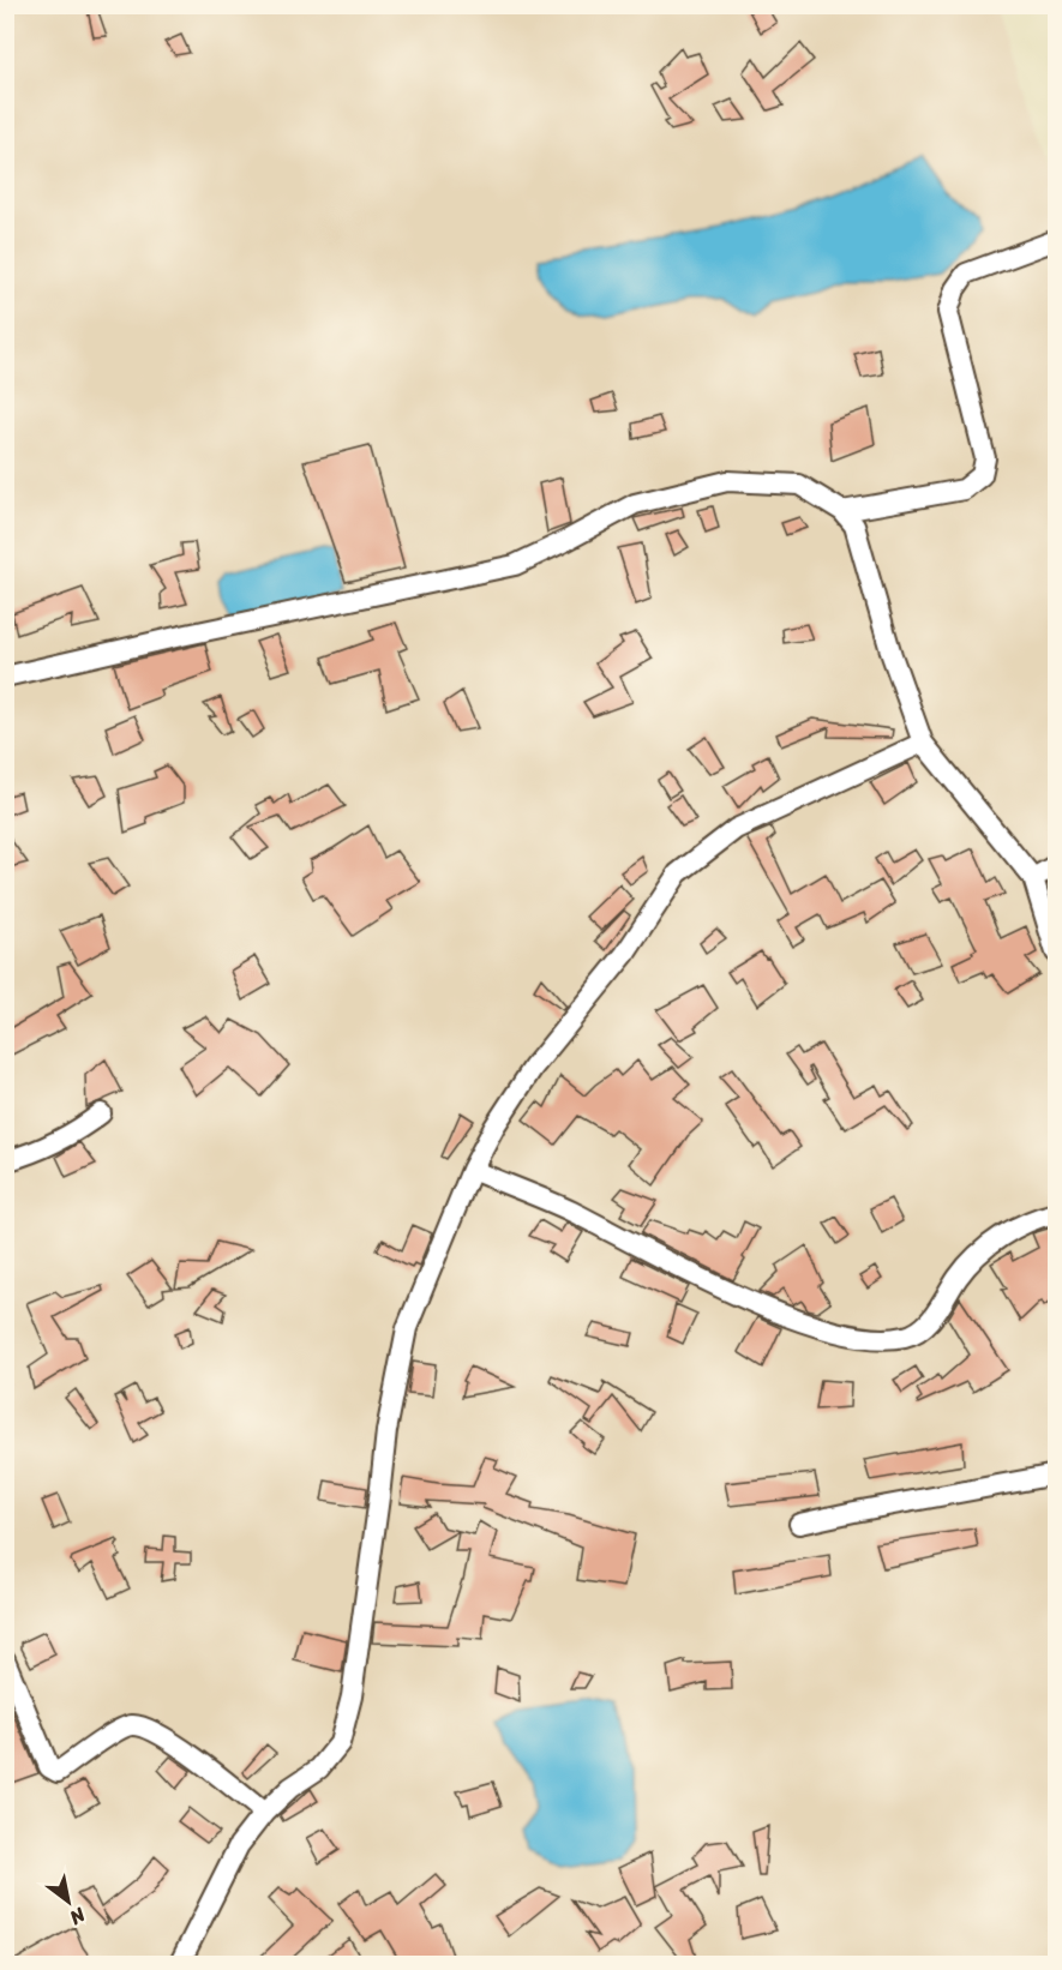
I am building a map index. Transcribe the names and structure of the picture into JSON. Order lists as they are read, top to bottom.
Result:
{
  "north": "bottom right"
}
